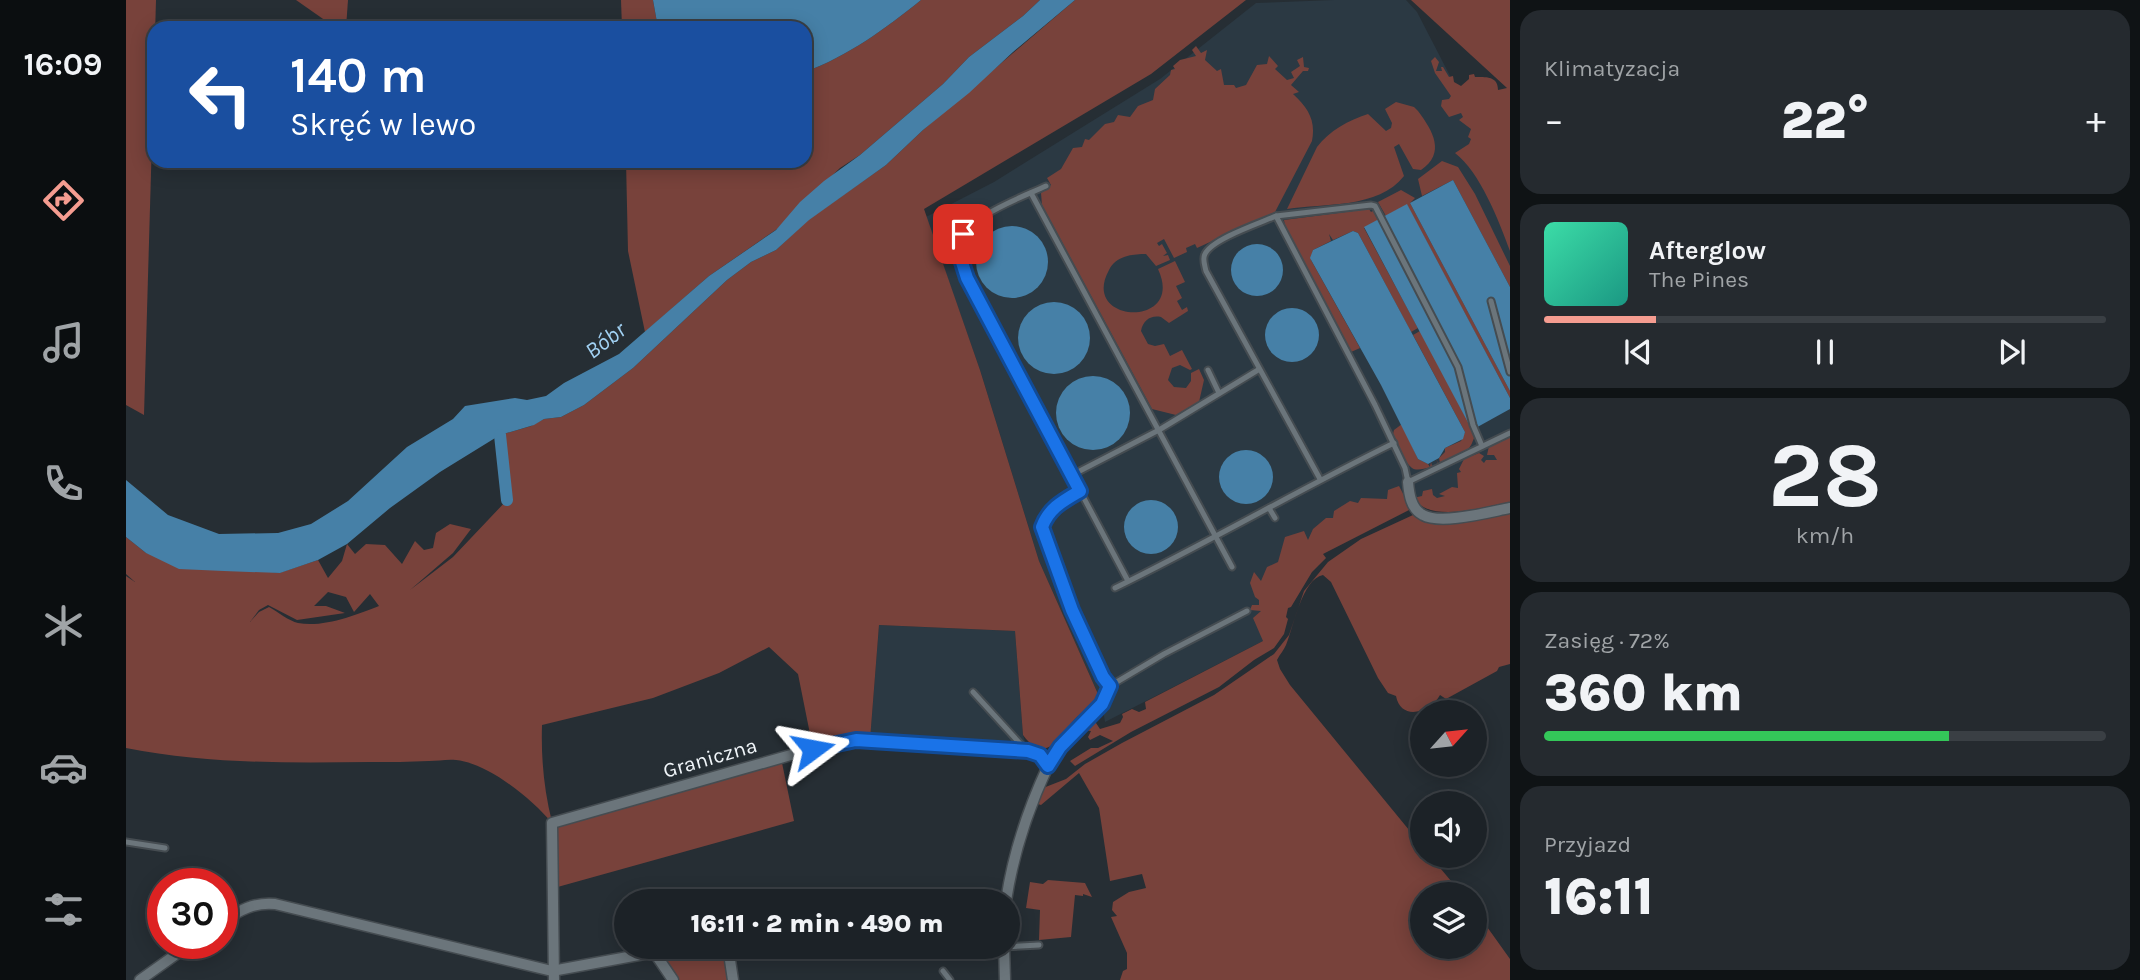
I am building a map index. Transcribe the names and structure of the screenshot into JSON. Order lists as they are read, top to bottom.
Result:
{
  "streets": {
    "street": ["Graniczna"]
  },
  "water": ["Bóbr"],
  "north": "top right",
  "page": {
    "tabs": "16:09",
    "tile": [
      "Klimatyzacja",
      ["28", "km/h"],
      ["Zasięg · 72%", "360 km"],
      ["Przyjazd", "16:11"]
    ],
    "turn": ["140 m", "Skręć w lewo"],
    "heat": ["−", "22°", "+"],
    "song": ["Afterglow", "The Pines"],
    "limit": "30",
    "trip": "16:11 · 2 min · 490 m"
  }
}
